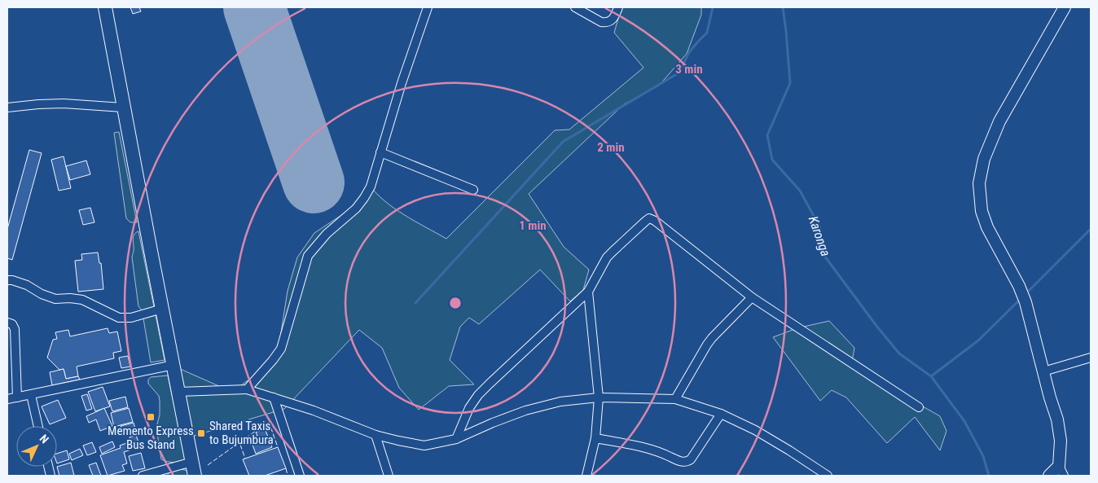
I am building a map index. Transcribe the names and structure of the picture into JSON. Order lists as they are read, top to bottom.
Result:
{
  "water": ["Karonga"],
  "places": {
    "transit": ["Memento Express Bus Stand", "Shared Taxis to Bujumbura"]
  },
  "north": "top right",
  "rings": ["3 min", "2 min", "1 min"]
}
